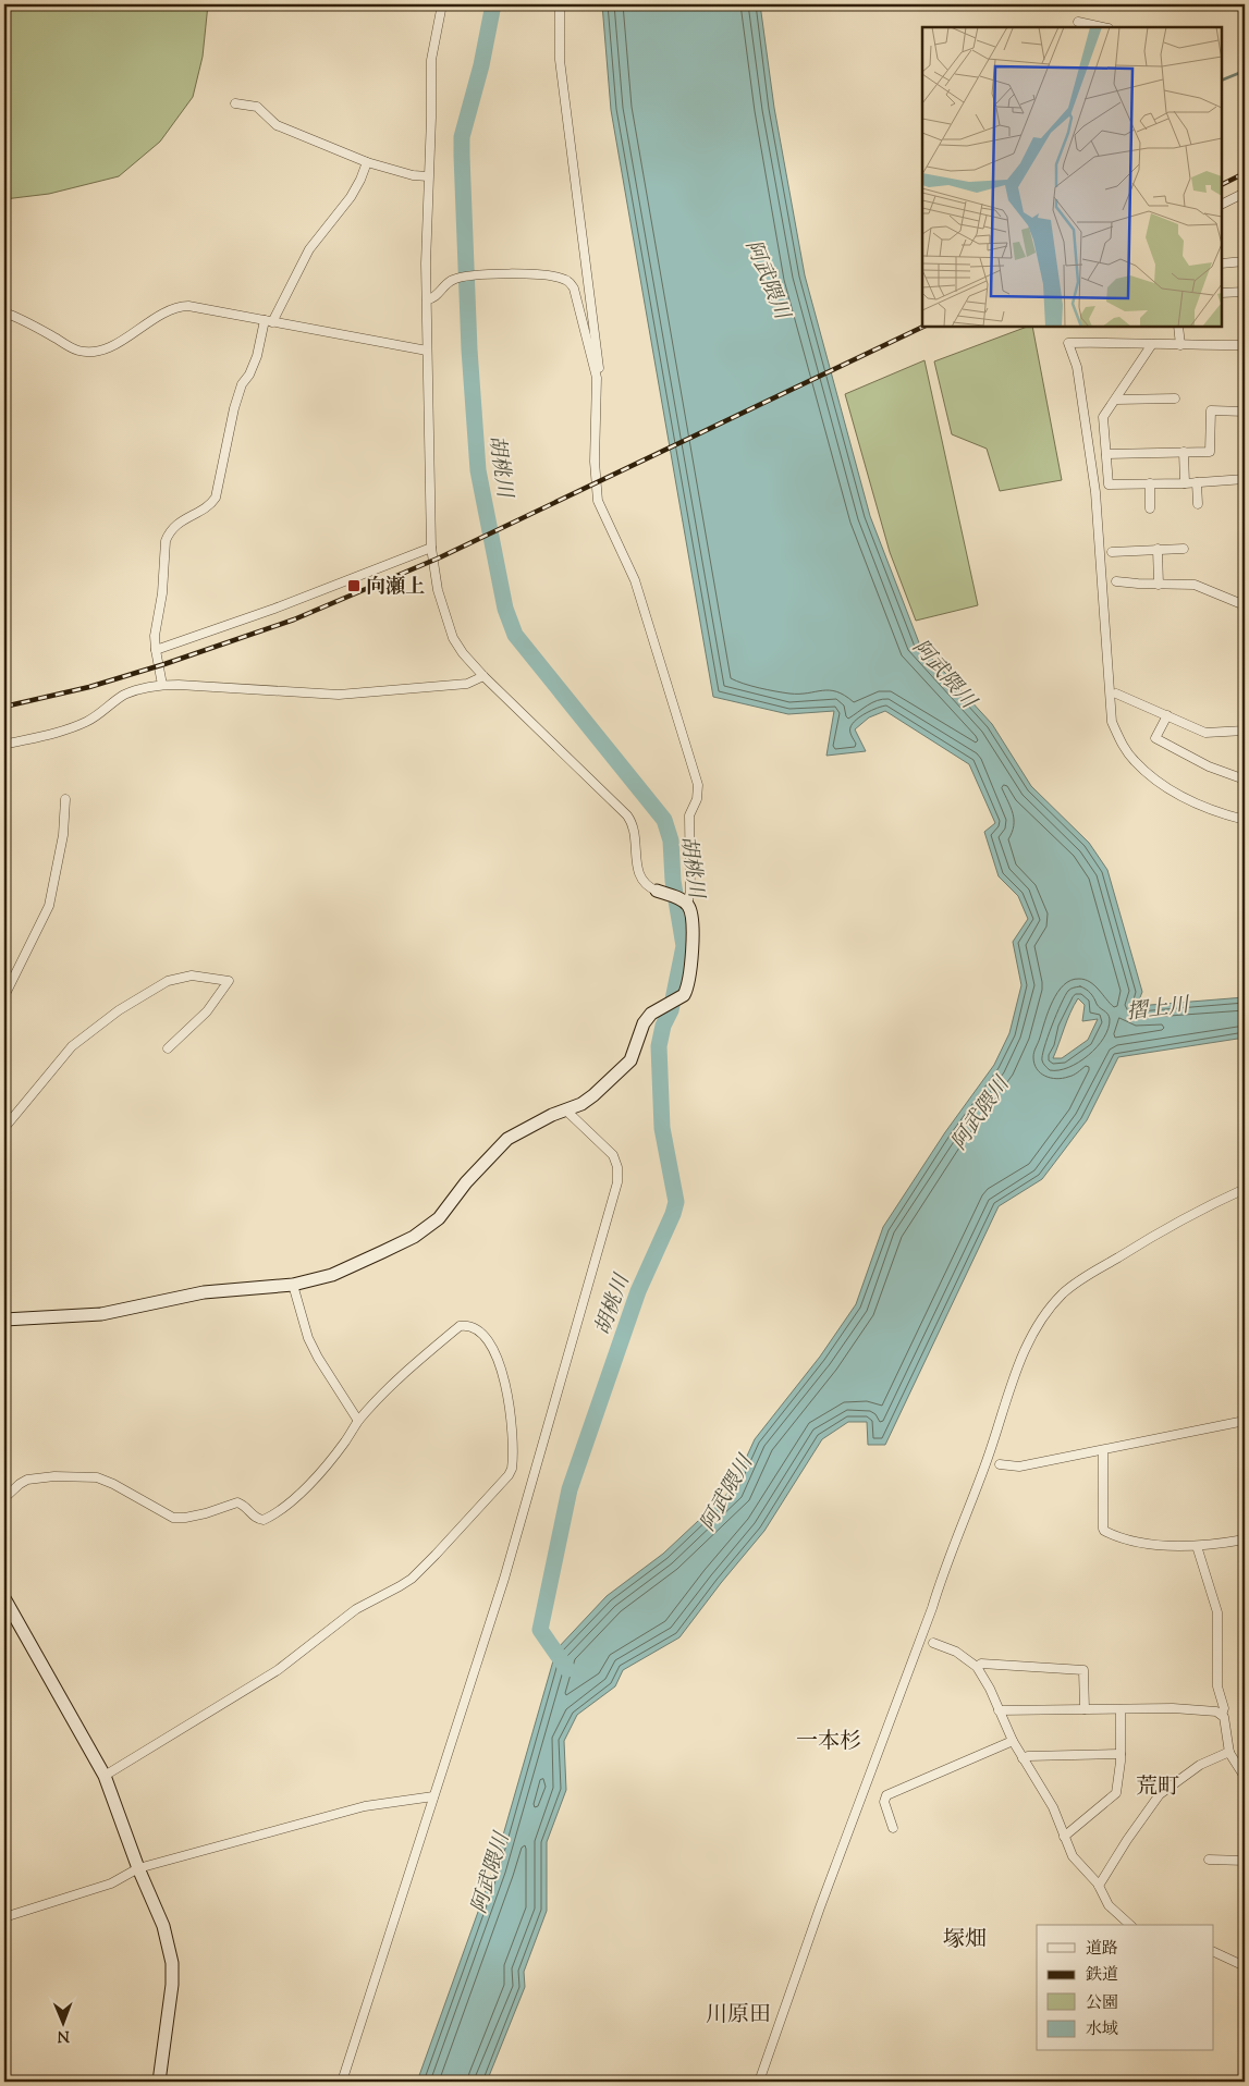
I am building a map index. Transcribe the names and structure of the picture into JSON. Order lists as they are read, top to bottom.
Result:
{
  "districts": [
    "一本杉",
    "荒町",
    "塚畑",
    "川原田"
  ],
  "water": ["阿武隈川", "胡桃川", "摺上川"],
  "places": {
    "transit": ["向瀬上"]
  },
  "legend": [
    "道路",
    "鉄道",
    "公園",
    "水域"
  ],
  "north": "bottom"
}
